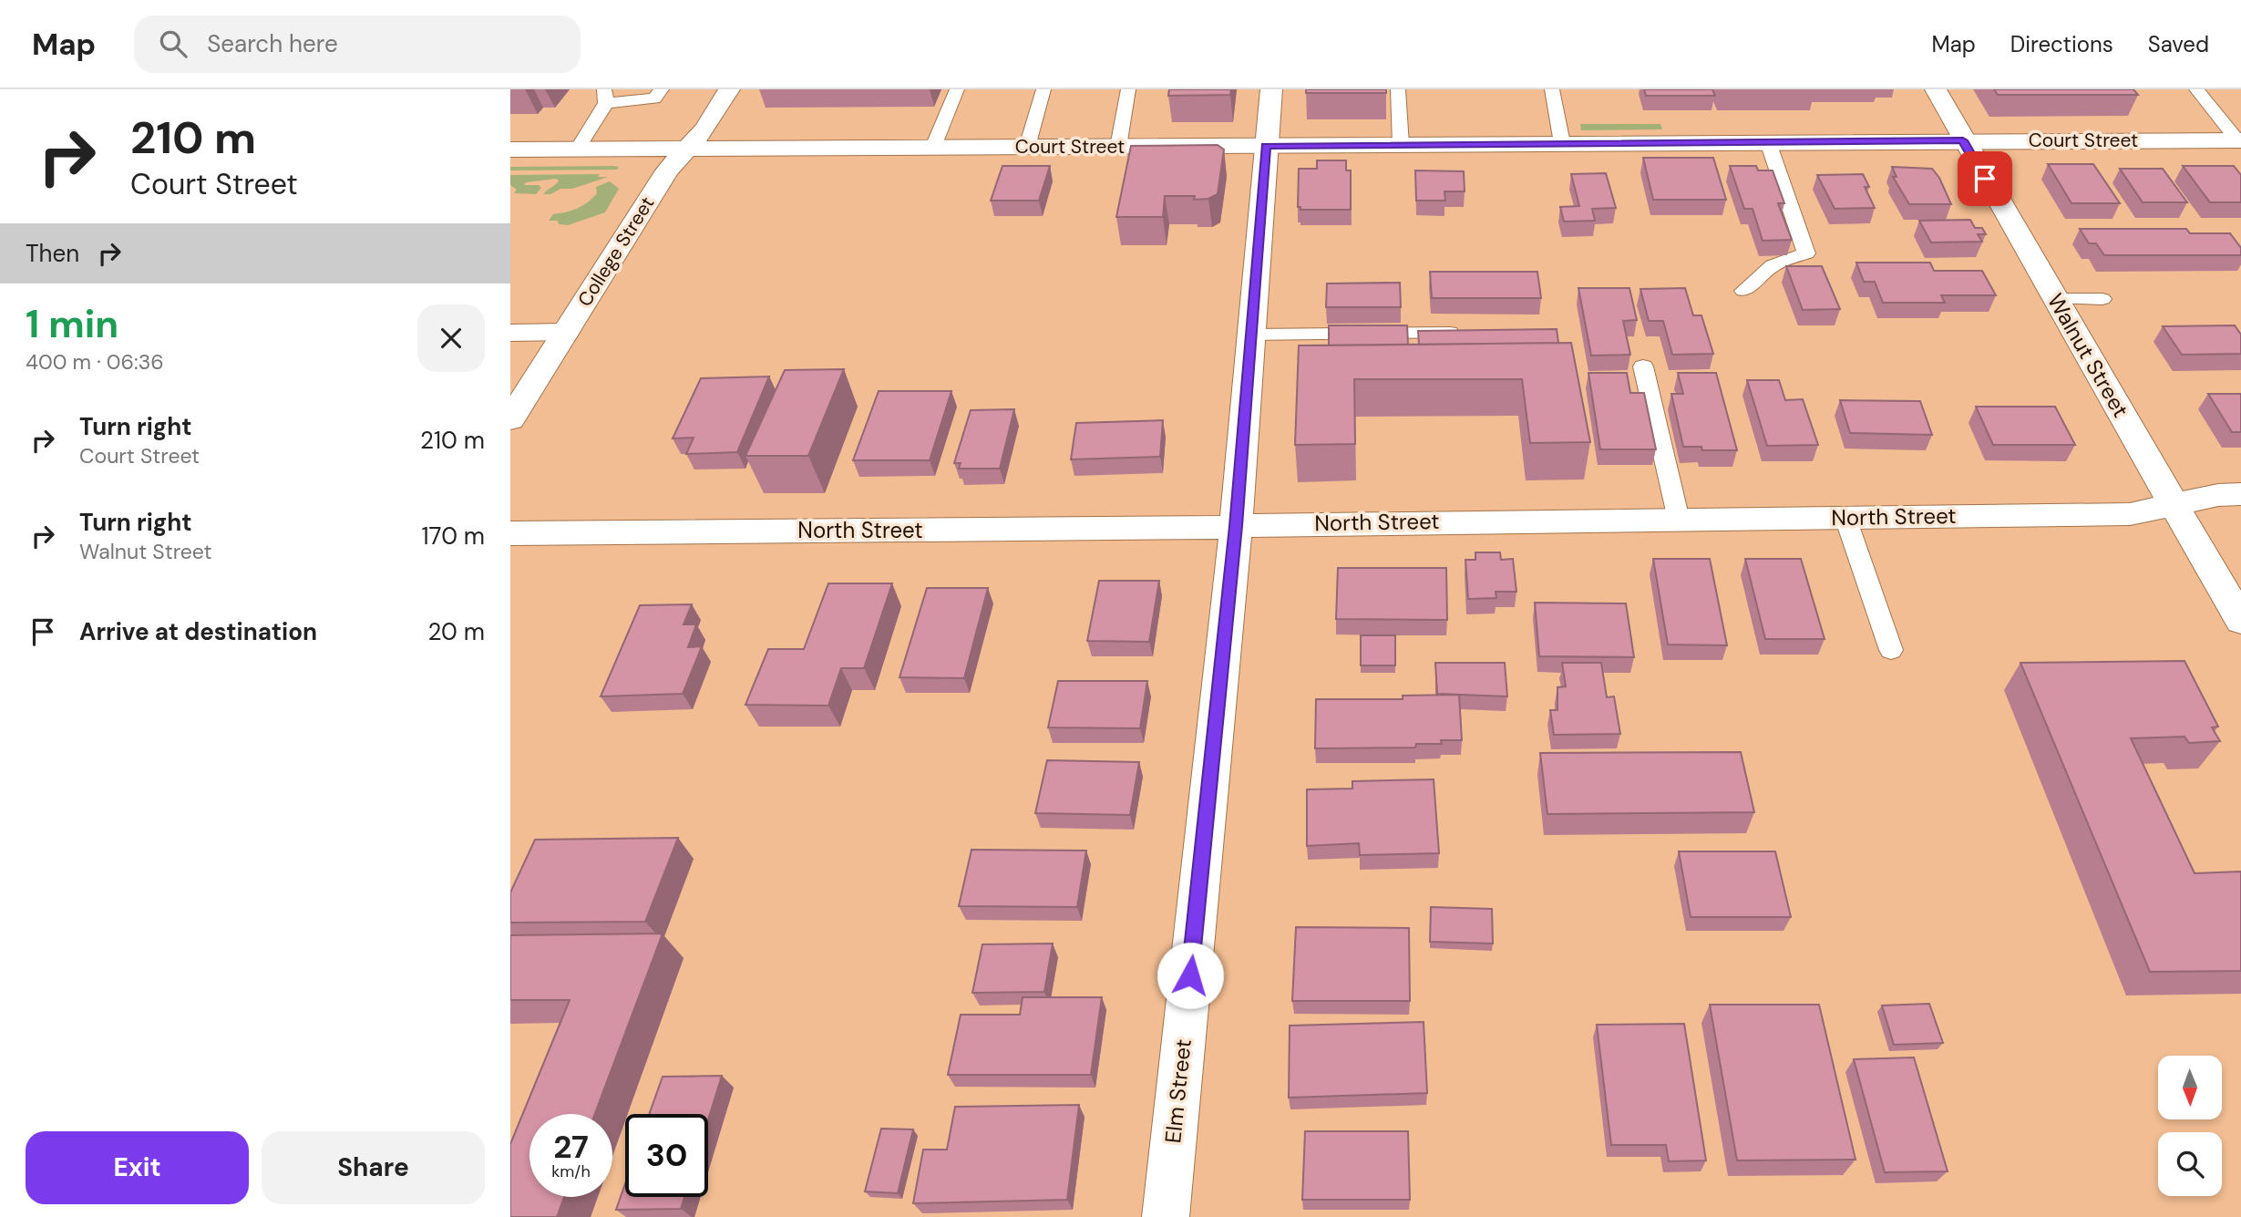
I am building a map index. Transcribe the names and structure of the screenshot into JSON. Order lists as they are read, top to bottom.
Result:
{
  "streets": {
    "street": [
      "Court Street",
      "College Street",
      "Walnut Street",
      "North Street",
      "Elm Street"
    ]
  },
  "crossings": [
    ["Court Street", "College Street"],
    ["Court Street", "Walnut Street"],
    ["Court Street", "Elm Street"],
    ["Walnut Street", "North Street"],
    ["North Street", "Elm Street"]
  ],
  "north": "bottom",
  "page": {
    "header": "Map",
    "search": "Search here",
    "nav": ["Map", "Directions", "Saved"],
    "turn": ["210 m", "Court Street"],
    "then": "Then",
    "heading": ["1 min", "400 m · 06:36"],
    "list": [
      {
        "name": "Turn right",
        "note": "Court Street",
        "value": "210 m"
      },
      {
        "name": "Turn right",
        "note": "Walnut Street",
        "value": "170 m"
      },
      {
        "name": "Arrive at destination",
        "value": "20 m"
      }
    ],
    "speed": "27 km/h",
    "limit": "30",
    "buttons": ["Exit", "Share"]
  }
}
